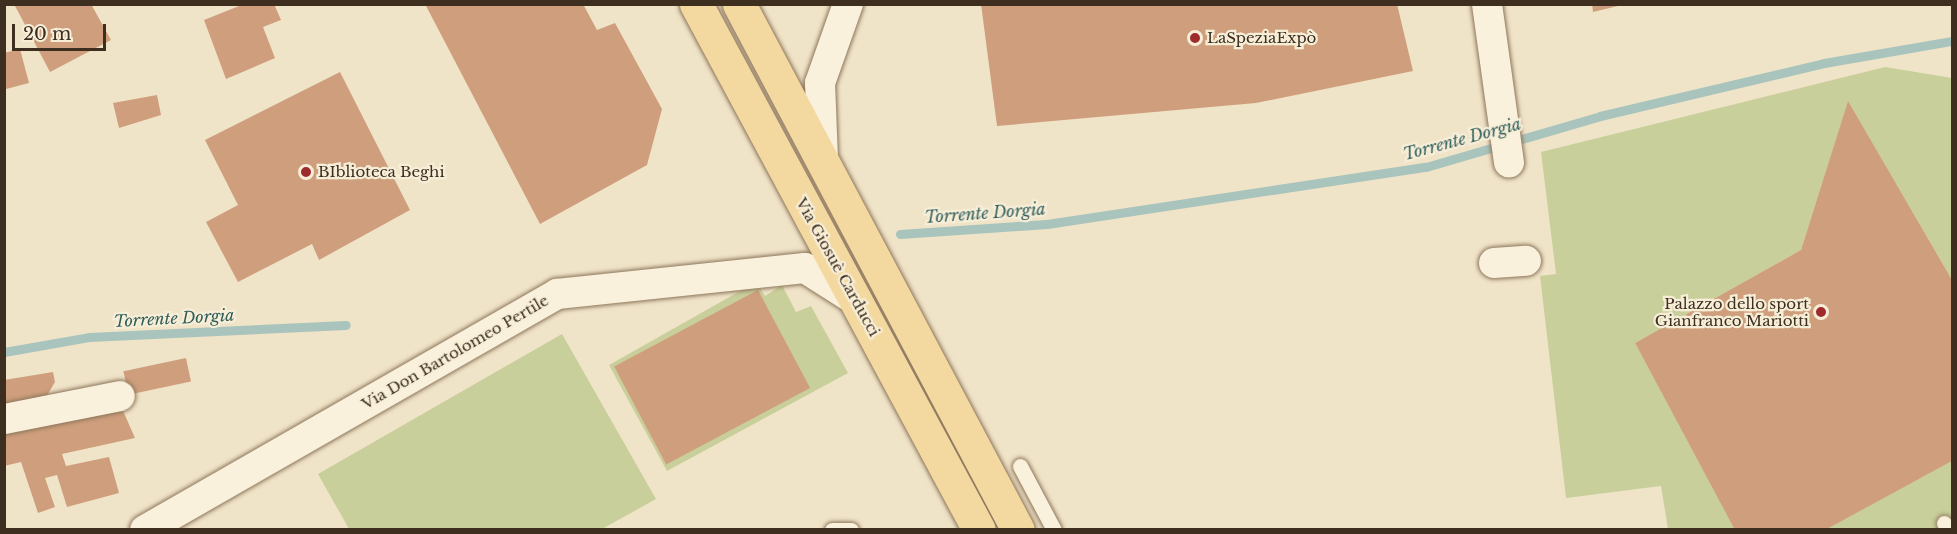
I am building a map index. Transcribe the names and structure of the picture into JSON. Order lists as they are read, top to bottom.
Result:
{
  "streets": {
    "main road": ["Via Giosuè Carducci"],
    "street": ["Via Don Bartolomeo Pertile"]
  },
  "crossings": [
    ["Via Giosuè Carducci", "Via Don Bartolomeo Pertile"]
  ],
  "water": ["Torrente Dorgia"],
  "places": ["LaSpeziaExpò", "BIblioteca Beghi", "Palazzo dello sport Gianfranco Mariotti"],
  "scale_bar": "20 m"
}
